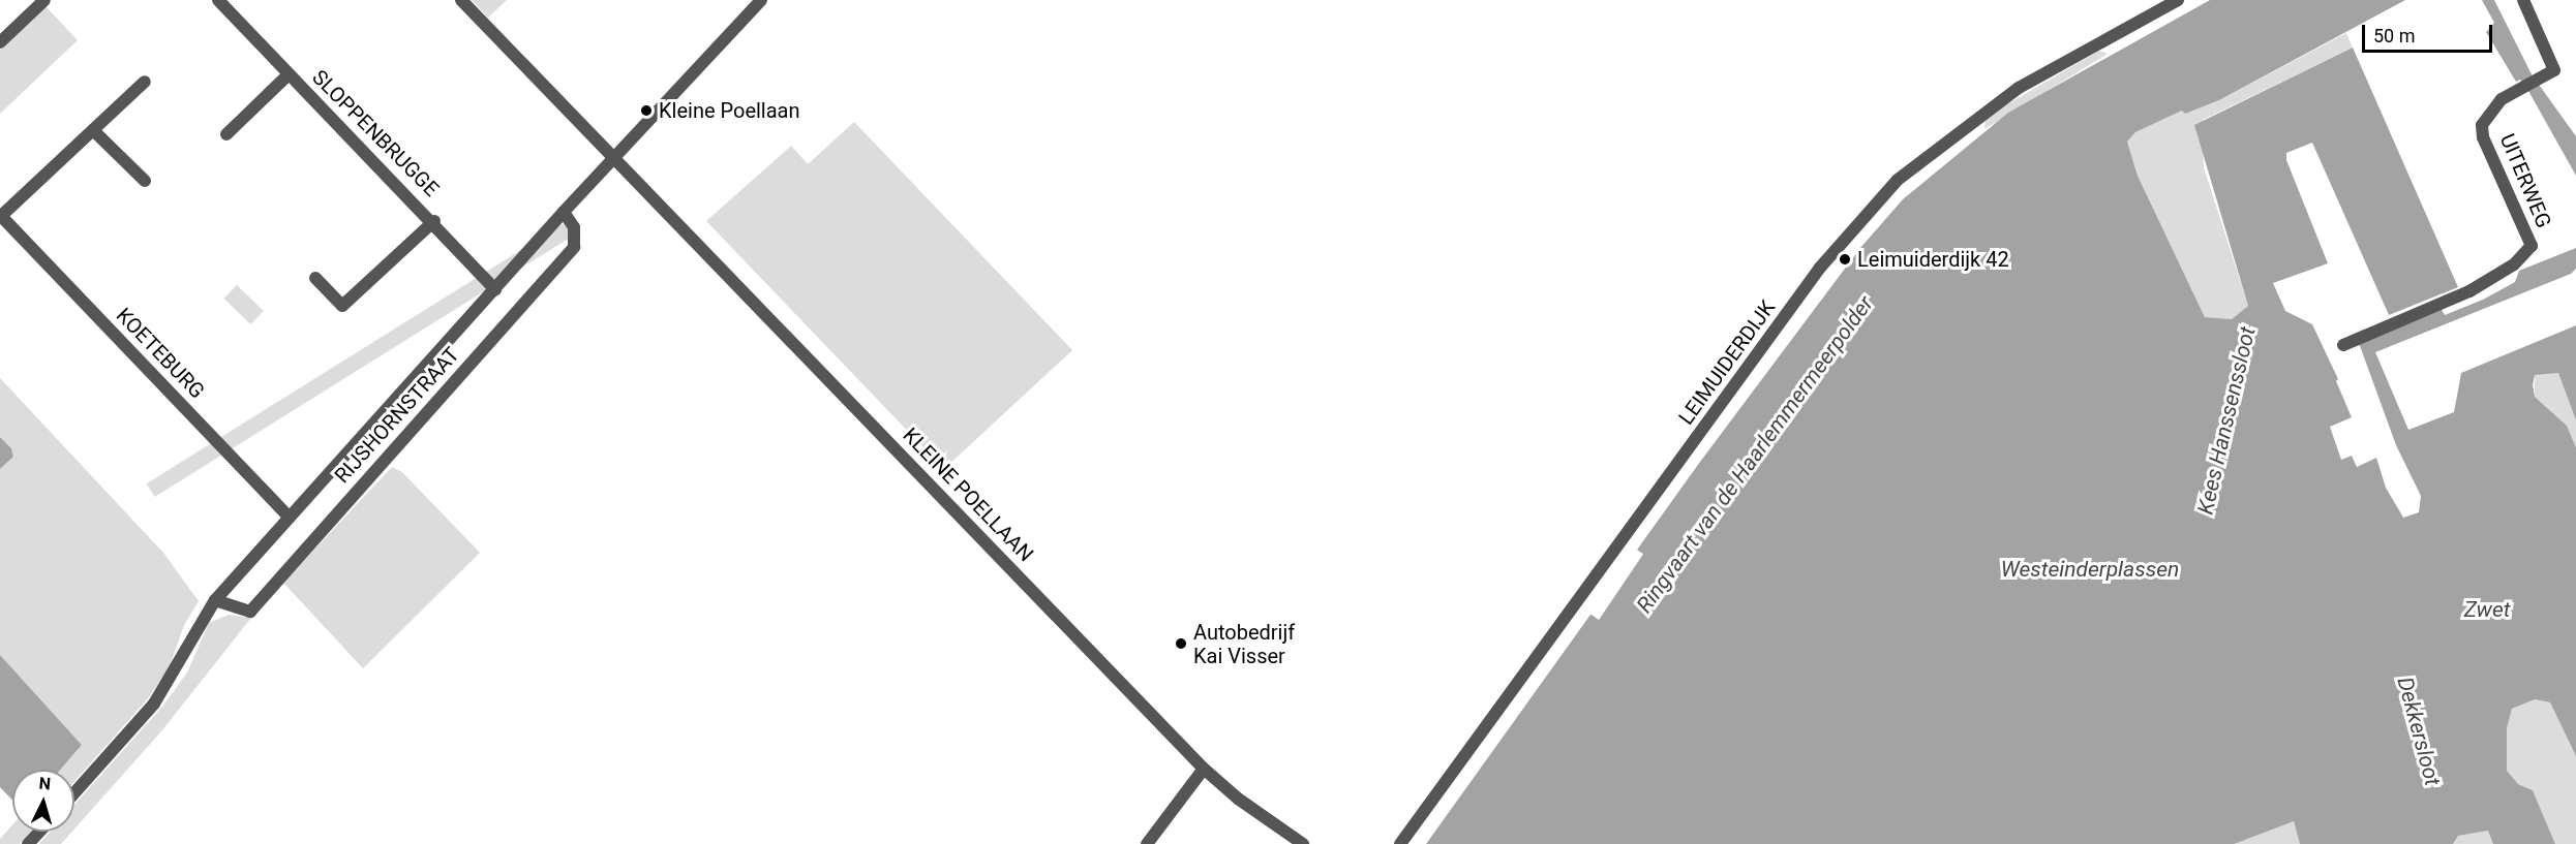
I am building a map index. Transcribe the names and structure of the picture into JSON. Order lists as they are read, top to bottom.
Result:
{
  "streets": {
    "street": [
      "SLOPPENBRUGGE",
      "UITERWEG",
      "KOETEBURG",
      "LEIMUIDERDIJK",
      "RIJSHORNSTRAAT",
      "KLEINE POELLAAN"
    ]
  },
  "crossings": [
    ["SLOPPENBRUGGE", "RIJSHORNSTRAAT"],
    ["KOETEBURG", "RIJSHORNSTRAAT"],
    ["RIJSHORNSTRAAT", "KLEINE POELLAAN"]
  ],
  "water": [
    "Kees Hanssenssloot",
    "Ringvaart van de Haarlemmermeerpolder",
    "Westeinderplassen",
    "Zwet",
    "Dekkersloot"
  ],
  "places": ["Kleine Poellaan", "Leimuiderdijk 42", "Autobedrijf Kai Visser"],
  "scale_bar": "50 m",
  "north": "top"
}
